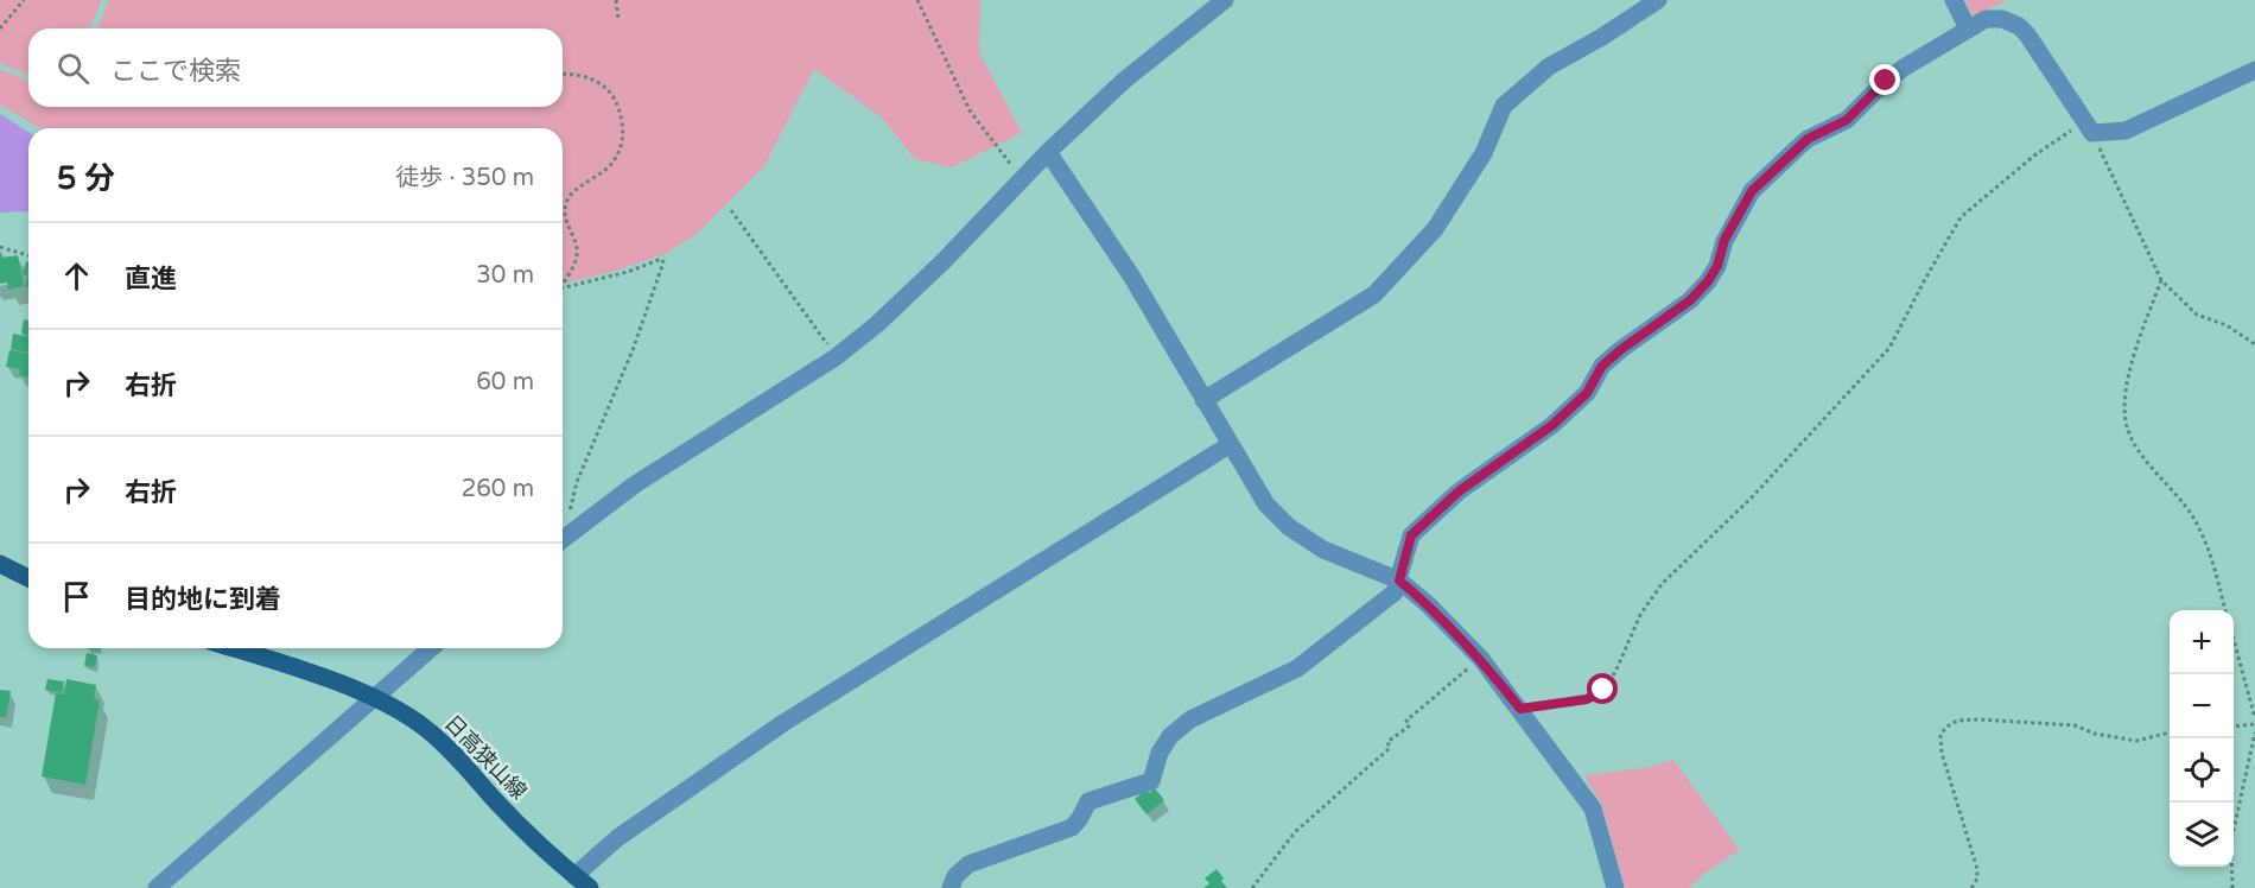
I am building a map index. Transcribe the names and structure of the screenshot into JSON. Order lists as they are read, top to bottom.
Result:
{
  "streets": {
    "main road": ["日高狭山線"]
  },
  "page": {
    "search": "ここで検索",
    "heading": ["5 分", "徒歩 · 350 m"],
    "list": [
      ["直進", "30 m"],
      ["右折", "60 m"],
      ["右折", "260 m"],
      "目的地に到着"
    ],
    "map_buttons": ["+", "−"]
  }
}
